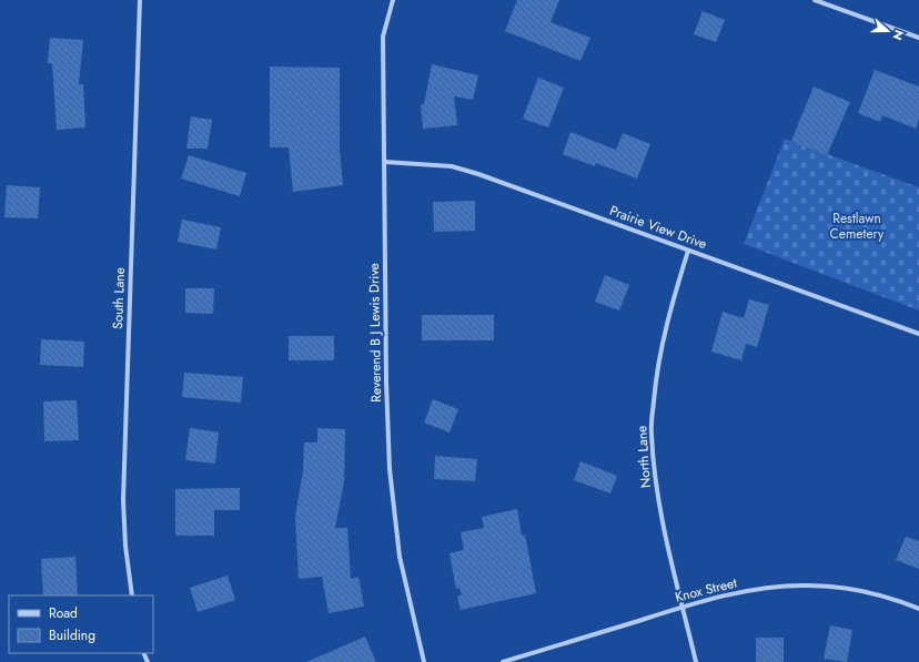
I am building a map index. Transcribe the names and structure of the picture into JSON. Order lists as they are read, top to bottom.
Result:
{
  "streets": {
    "street": [
      "Prairie View Drive",
      "South Lane",
      "Reverend B J Lewis Drive",
      "North Lane",
      "Knox Street"
    ]
  },
  "crossings": [
    ["Prairie View Drive", "Reverend B J Lewis Drive"],
    ["Prairie View Drive", "North Lane"],
    ["North Lane", "Knox Street"]
  ],
  "parks": ["Restlawn Cemetery"],
  "legend": ["Road", "Building"],
  "north": "right"
}
